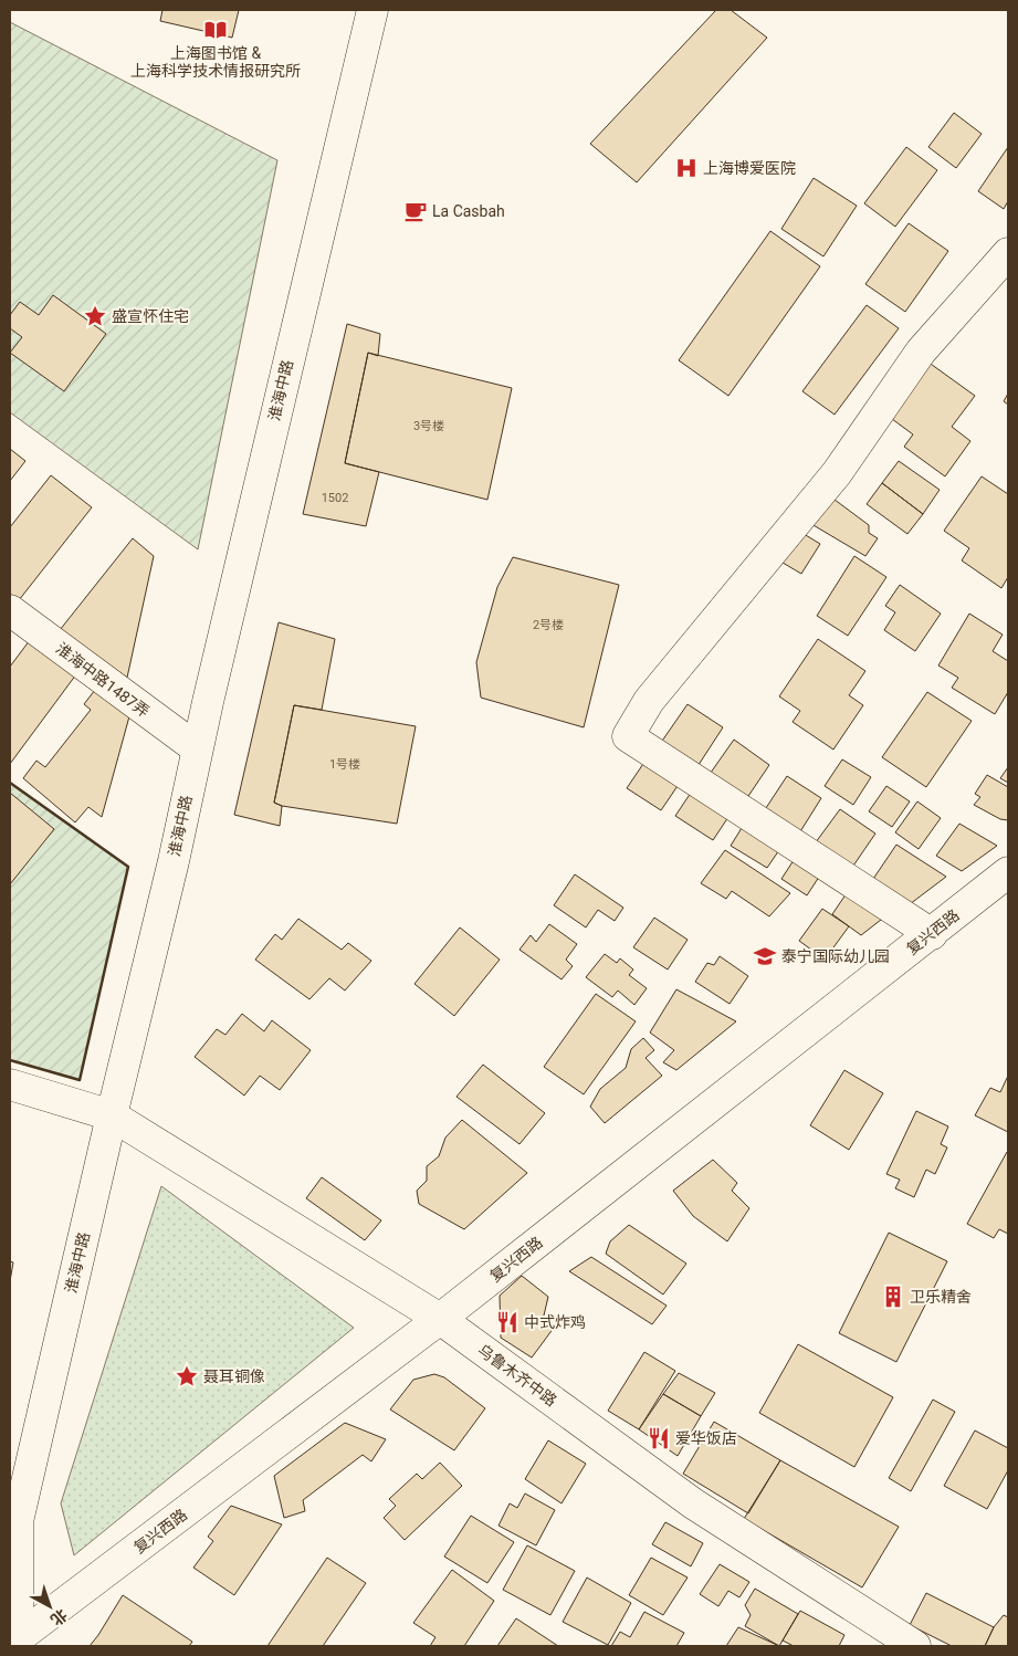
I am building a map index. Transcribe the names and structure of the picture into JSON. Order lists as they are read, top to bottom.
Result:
{
  "streets": {
    "street": [
      "淮海中路",
      "淮海中路1487弄",
      "复兴西路",
      "乌鲁木齐中路"
    ]
  },
  "crossings": [
    ["淮海中路", "淮海中路1487弄"],
    ["淮海中路", "复兴西路"],
    ["淮海中路", "乌鲁木齐中路"],
    ["复兴西路", "乌鲁木齐中路"]
  ],
  "places": {
    "library": ["上海图书馆 & 上海科学技术情报研究所"],
    "hospital": ["上海博爱医院"],
    "cafe": ["La Casbah"],
    "place": ["盛宣怀住宅", "聂耳铜像"],
    "school or university": ["泰宁国际幼儿园"],
    "building": ["卫乐精舍"],
    "restaurant": ["中式炸鸡", "爱华饭店"]
  },
  "house_numbers": [
    "3号楼",
    "1502",
    "2号楼",
    "1号楼"
  ],
  "north": "bottom right"
}
